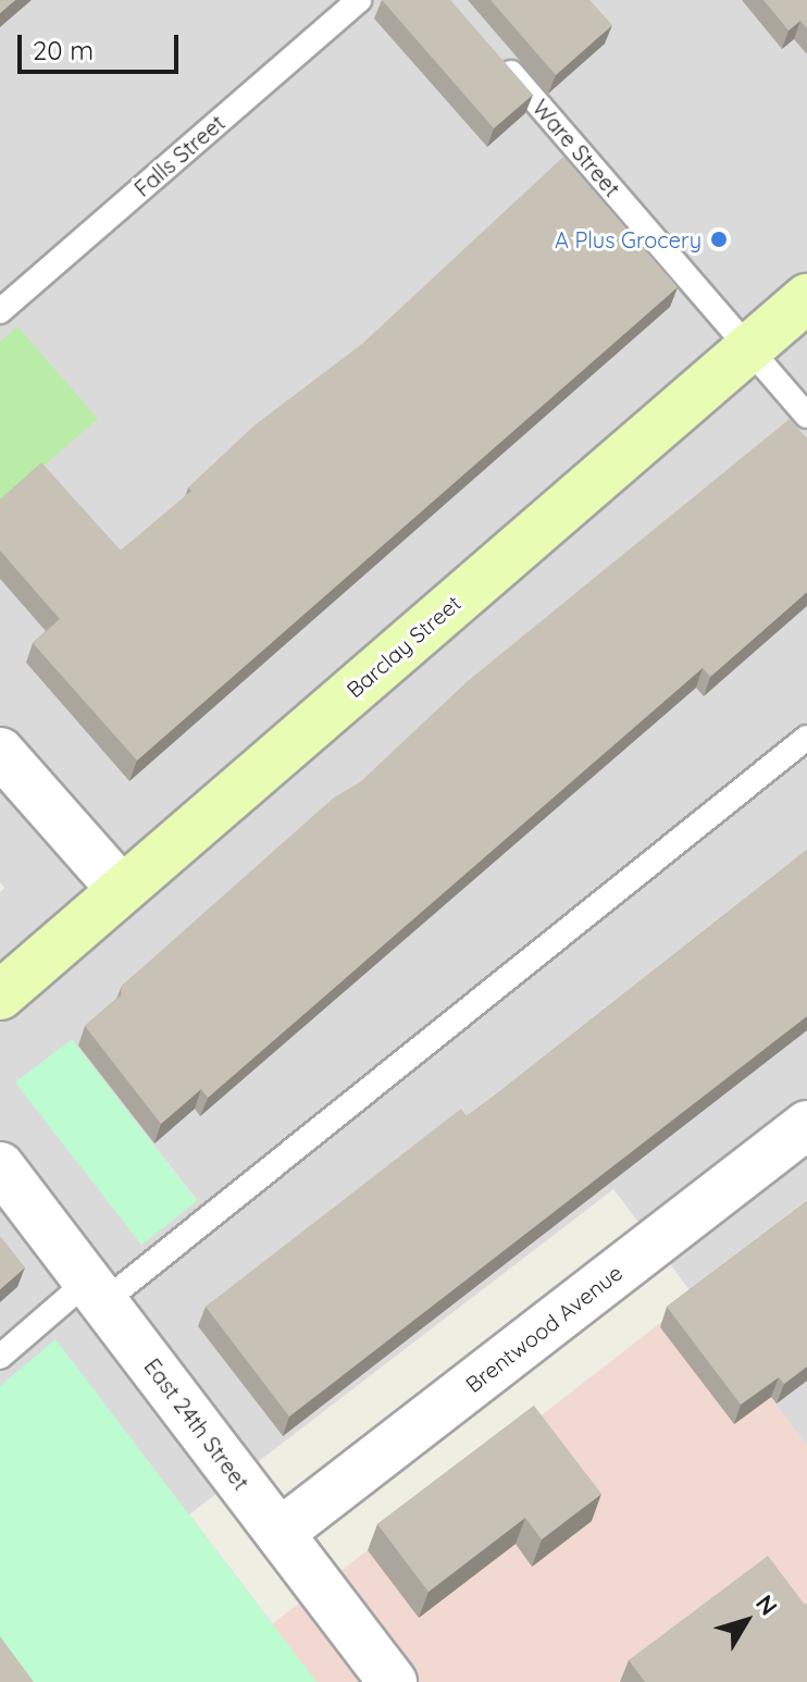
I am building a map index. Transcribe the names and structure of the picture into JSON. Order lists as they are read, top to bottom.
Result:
{
  "streets": {
    "street": ["Barclay Street", "Brentwood Avenue", "East 24th Street"],
    "lane": ["Ware Street", "Falls Street"]
  },
  "crossings": [
    ["Ware Street", "Barclay Street"],
    ["Brentwood Avenue", "East 24th Street"]
  ],
  "places": ["A Plus Grocery"],
  "scale_bar": "20 m",
  "north": "top right"
}
